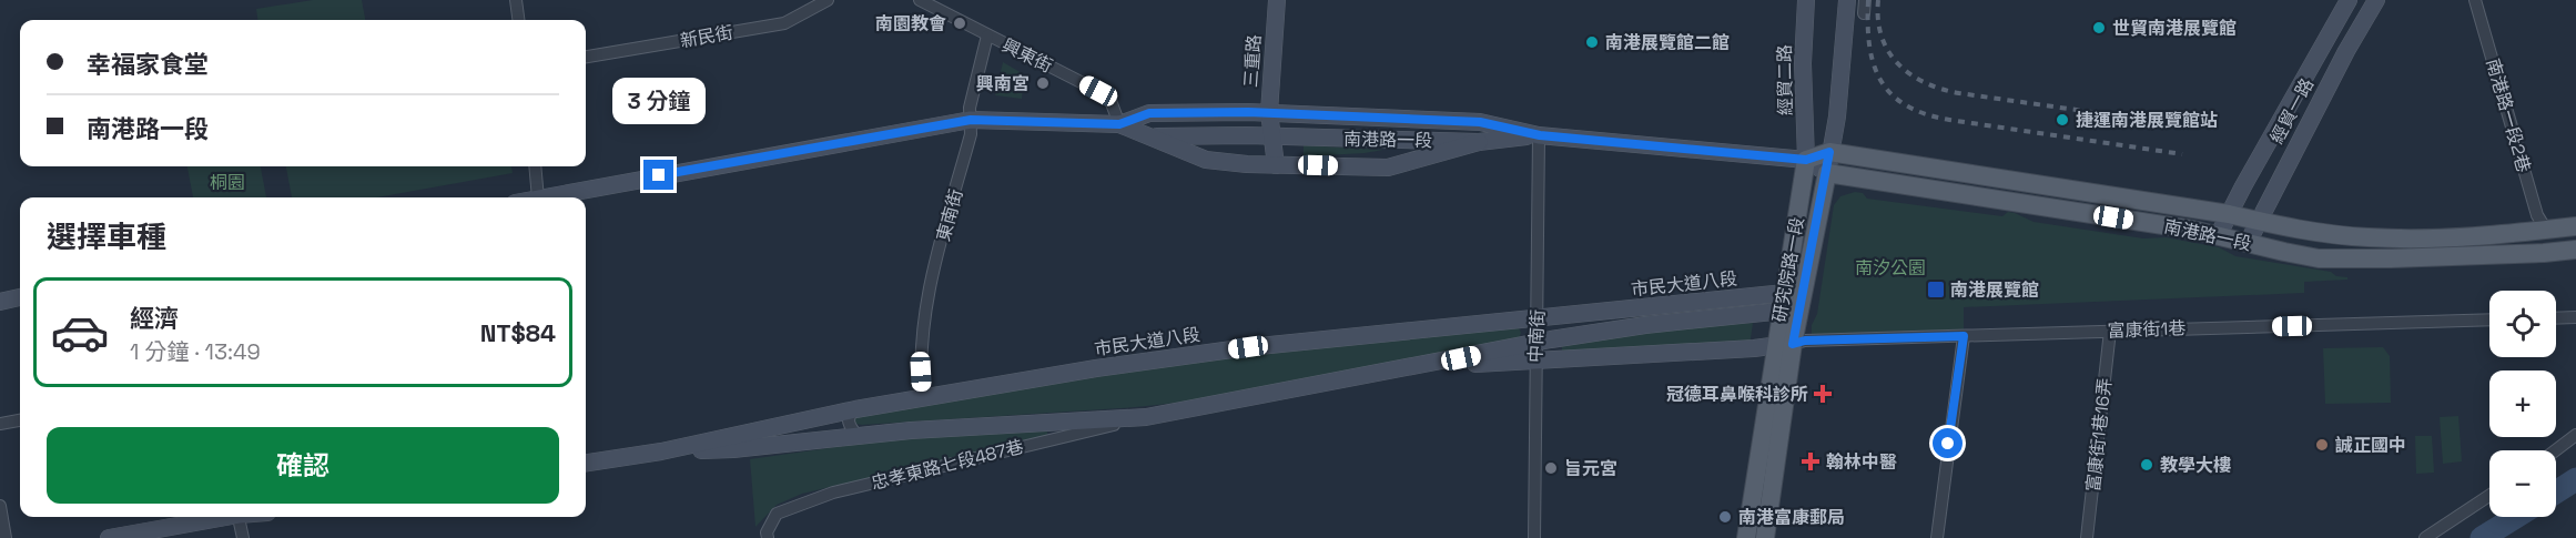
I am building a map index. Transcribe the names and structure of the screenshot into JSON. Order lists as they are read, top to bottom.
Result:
{
  "streets": {
    "main road": ["南港路一段", "研究院路一段"],
    "street": [
      "新民街",
      "興東街",
      "三重路",
      "經貿二路",
      "經貿一路",
      "南港路一段2巷",
      "東南街",
      "市民大道八段",
      "富康街1巷",
      "中南街",
      "富康街1巷16弄",
      "忠孝東路七段487巷"
    ]
  },
  "crossings": [
    ["興東街", "南港路一段"],
    ["興東街", "東南街"],
    ["三重路", "南港路一段"],
    ["經貿二路", "南港路一段"],
    ["經貿二路", "研究院路一段"],
    ["經貿一路", "南港路一段"],
    ["南港路一段2巷", "南港路一段"],
    ["南港路一段", "東南街"],
    ["南港路一段", "研究院路一段"],
    ["南港路一段", "中南街"],
    ["東南街", "市民大道八段"],
    ["研究院路一段", "市民大道八段"],
    ["研究院路一段", "富康街1巷"],
    ["市民大道八段", "中南街"],
    ["市民大道八段", "忠孝東路七段487巷"],
    ["富康街1巷", "富康街1巷16弄"]
  ],
  "parks": ["桐園", "南汐公園"],
  "places": {
    "other": [
      "南園教會",
      "世貿南港展覽館",
      "南港展覽館二館",
      "興南宮",
      "捷運南港展覽館站",
      "誠正國中",
      "教學大樓",
      "旨元宮",
      "南港富康郵局"
    ],
    "transit": ["南港展覽館"],
    "health": ["冠德耳鼻喉科診所", "翰林中醫"]
  },
  "page": {
    "banner": ["幸福家食堂", "南港路一段"],
    "bubble": "3 分鐘",
    "heading": "選擇車種",
    "list": [
      {
        "name": "經濟",
        "note": "1 分鐘 · 13:49",
        "value": "NT$84"
      }
    ],
    "map_buttons": ["+", "−"],
    "buttons": "確認"
  }
}
